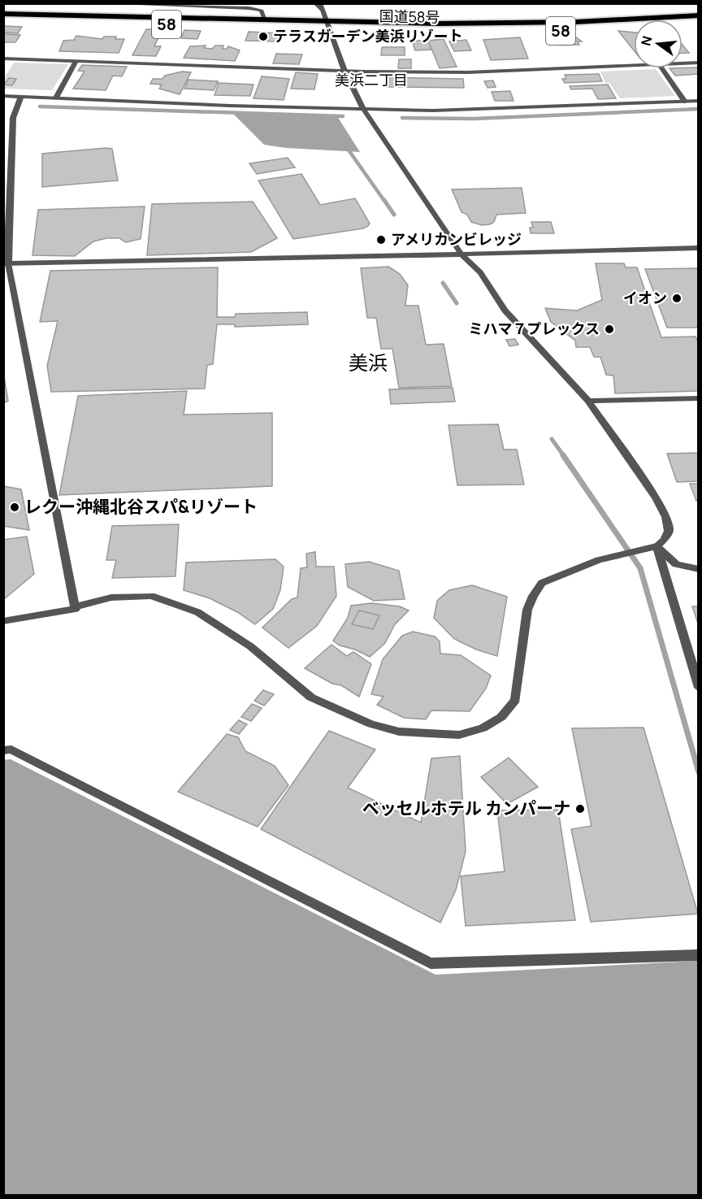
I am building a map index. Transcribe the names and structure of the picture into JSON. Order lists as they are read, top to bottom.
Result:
{
  "streets": {
    "highway": ["国道58号", "58"]
  },
  "districts": ["美浜二丁目", "美浜"],
  "places": [
    "テラスガーデン美浜リゾート",
    "アメリカンビレッジ",
    "イオン",
    "ミハマ７プレックス",
    "レクー沖縄北谷スパ&リゾート",
    "ベッセルホテル カンパーナ"
  ],
  "north": "left"
}
